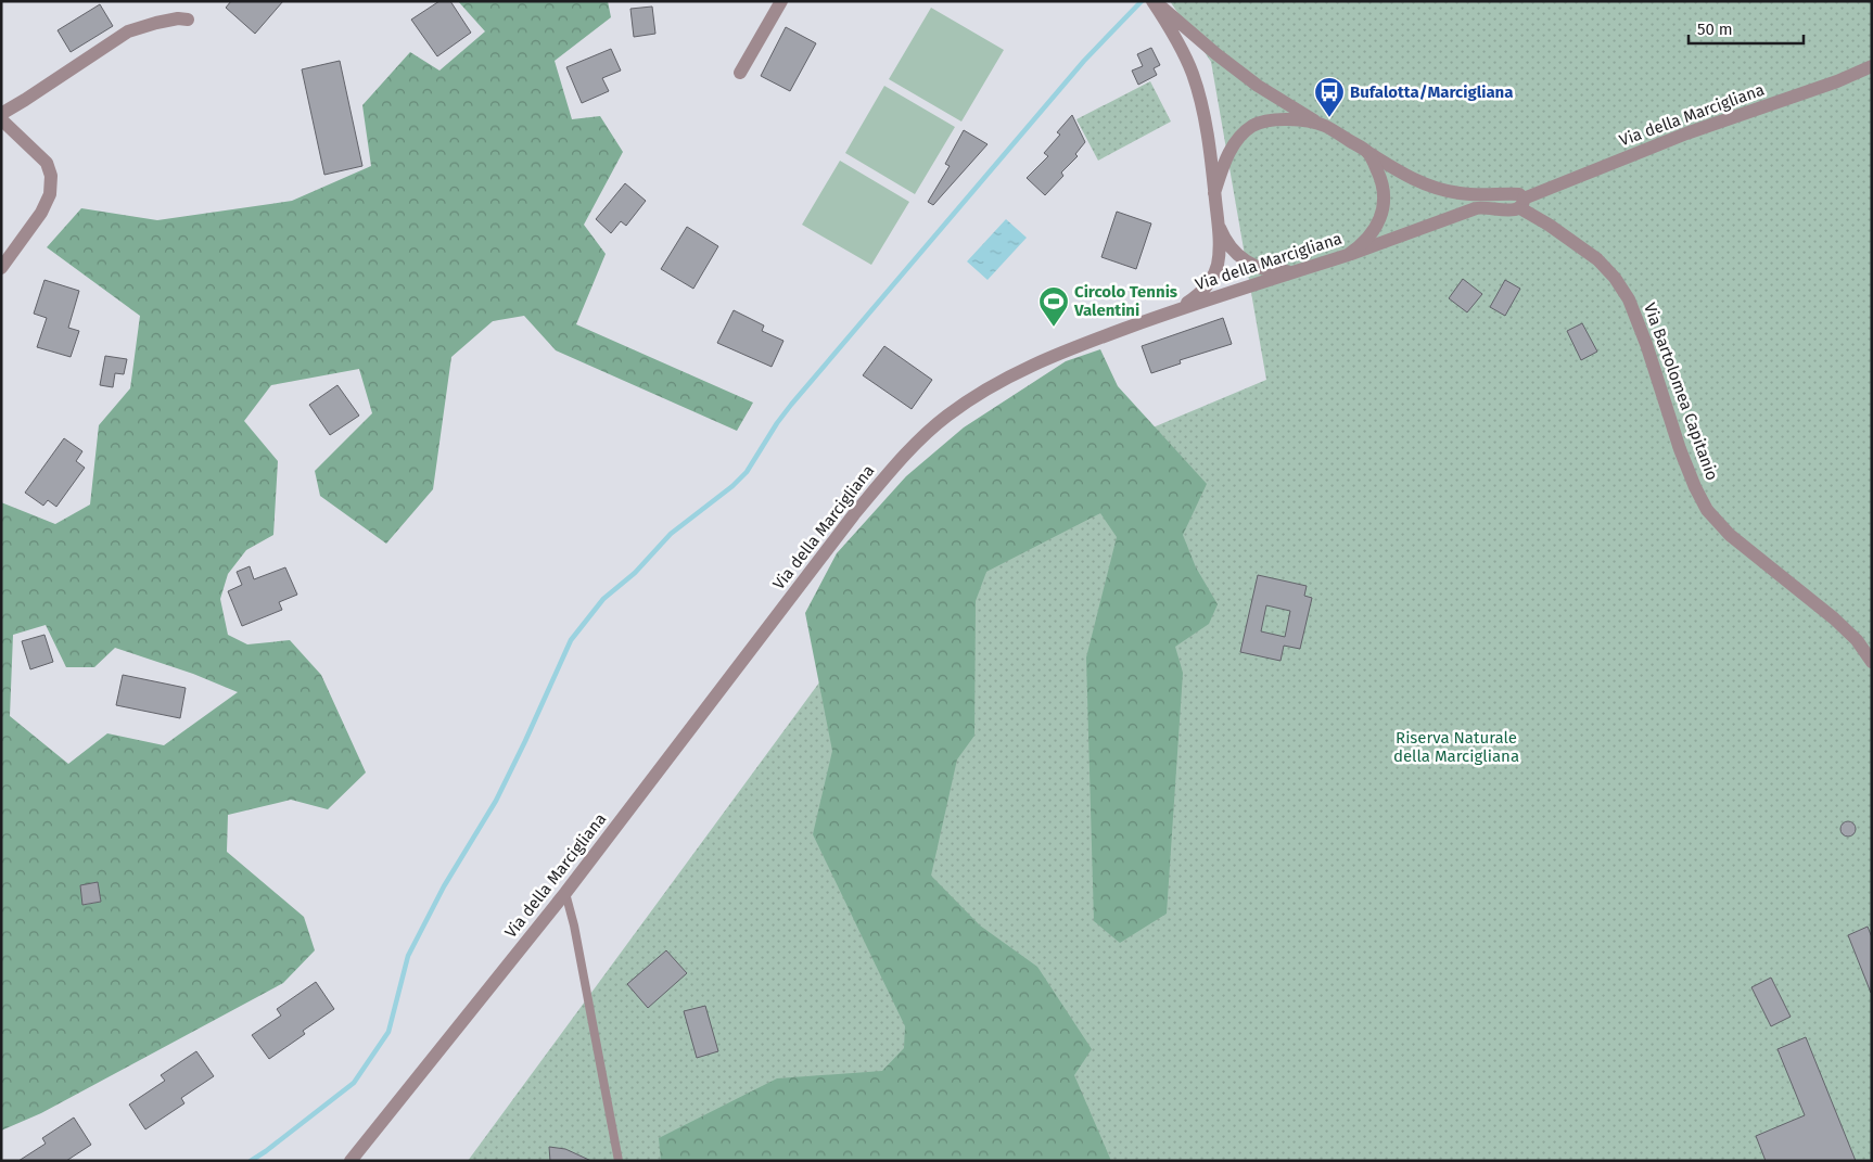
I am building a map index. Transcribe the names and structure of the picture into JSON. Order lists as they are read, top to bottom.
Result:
{
  "streets": {
    "street": ["Via della Marcigliana", "Via Bartolomea Capitanio"]
  },
  "crossings": [
    ["Via della Marcigliana", "Via Bartolomea Capitanio"]
  ],
  "parks": ["Riserva Naturale della Marcigliana"],
  "places": {
    "bus stop": ["Bufalotta/Marcigliana"],
    "sports": ["Circolo Tennis Valentini"]
  },
  "scale_bar": "50 m"
}
